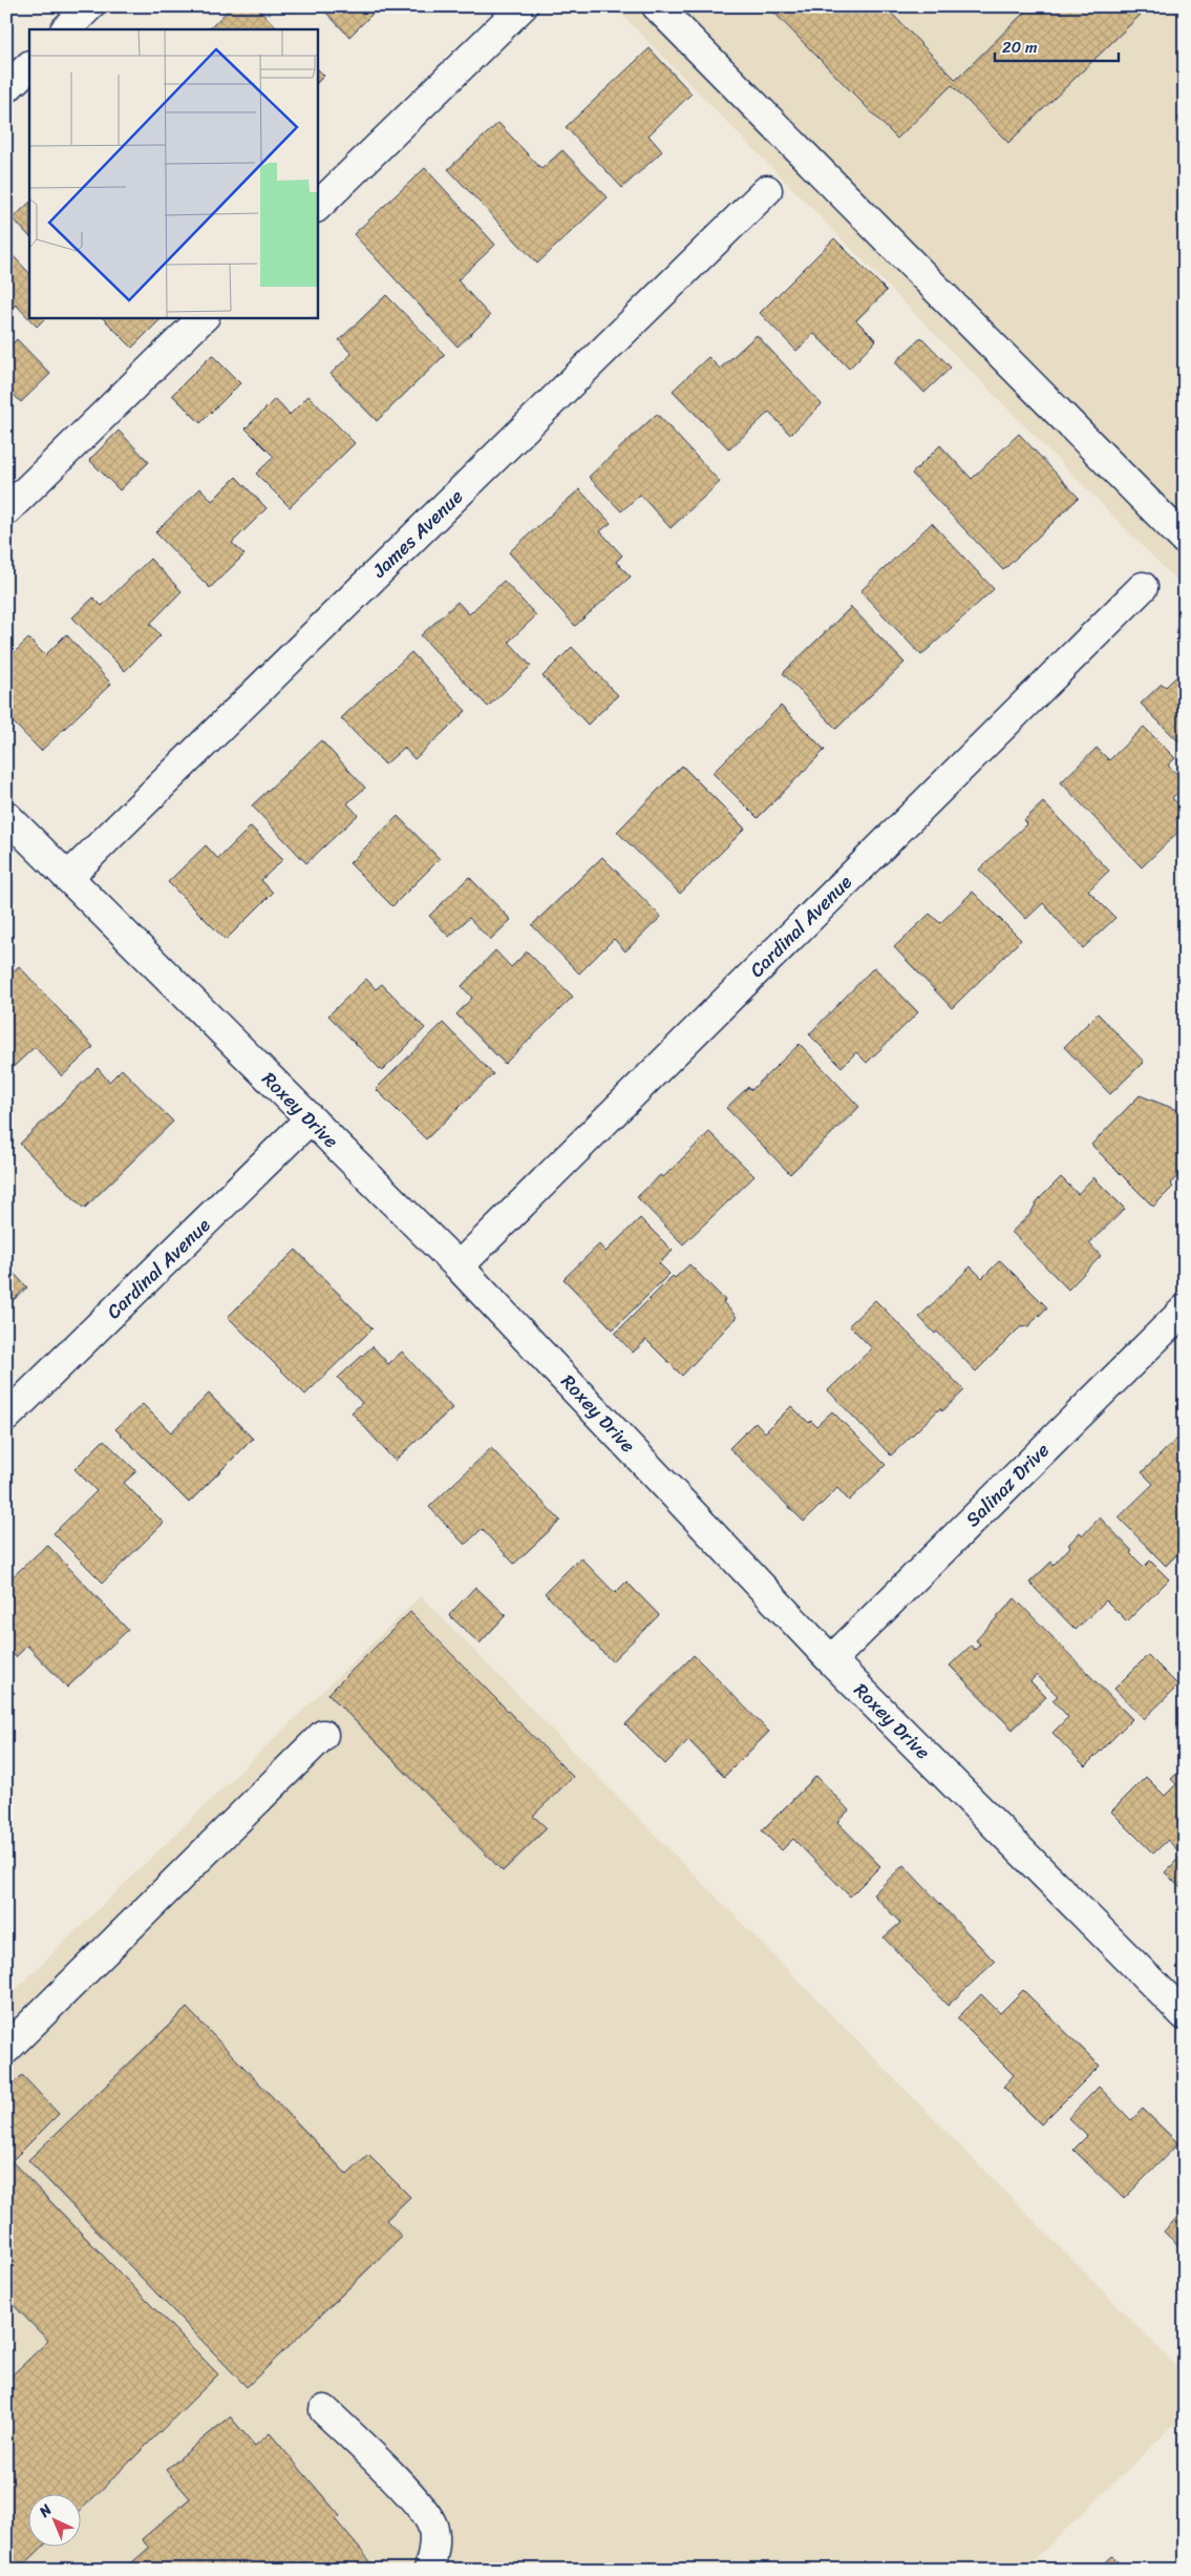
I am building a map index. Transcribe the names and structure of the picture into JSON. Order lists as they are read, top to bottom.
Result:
{
  "streets": {
    "street": [
      "James Avenue",
      "Cardinal Avenue",
      "Roxey Drive",
      "Salinaz Drive"
    ]
  },
  "crossings": [
    ["James Avenue", "Roxey Drive"],
    ["Cardinal Avenue", "Roxey Drive"],
    ["Roxey Drive", "Salinaz Drive"]
  ],
  "scale_bar": "20 m",
  "north": "top left"
}
